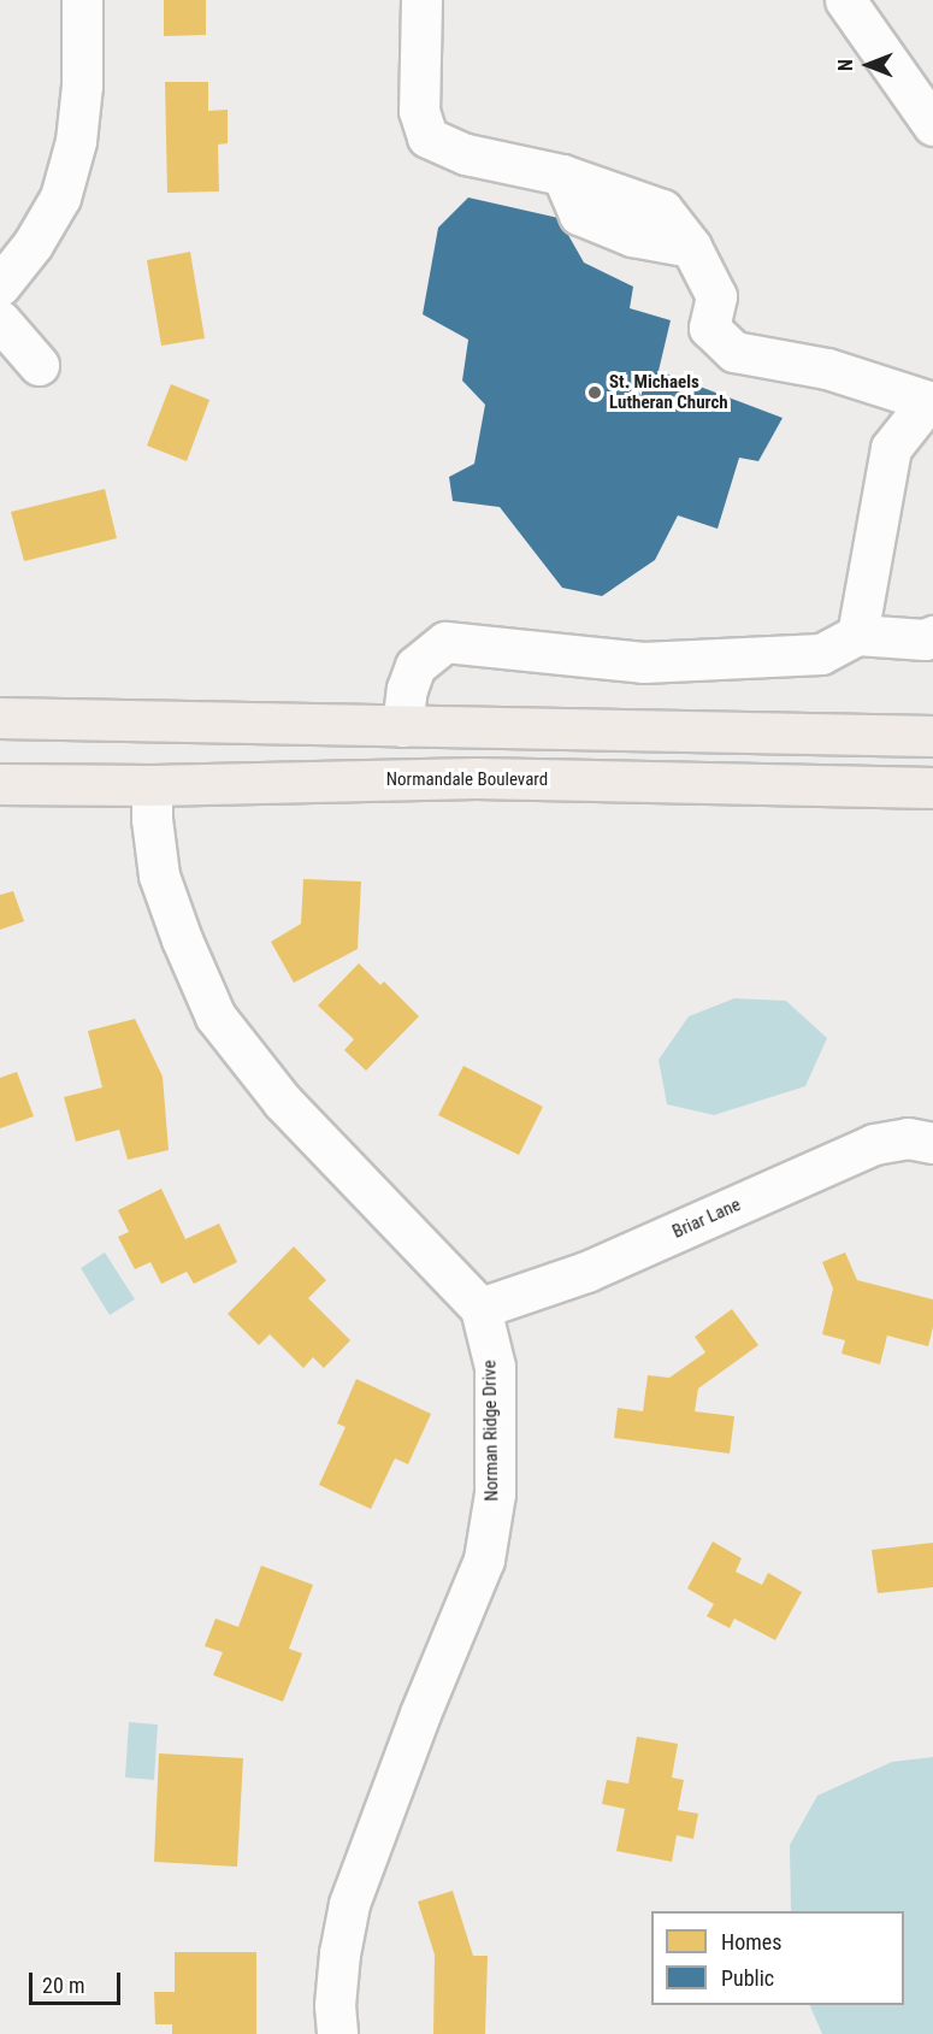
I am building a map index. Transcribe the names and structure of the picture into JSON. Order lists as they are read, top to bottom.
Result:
{
  "streets": {
    "main road": ["Normandale Boulevard"],
    "street": ["Briar Lane", "Norman Ridge Drive"]
  },
  "crossings": [
    ["Briar Lane", "Norman Ridge Drive"]
  ],
  "places": ["St. Michaels Lutheran Church"],
  "legend": ["Homes", "Public"],
  "scale_bar": "20 m",
  "north": "left"
}
